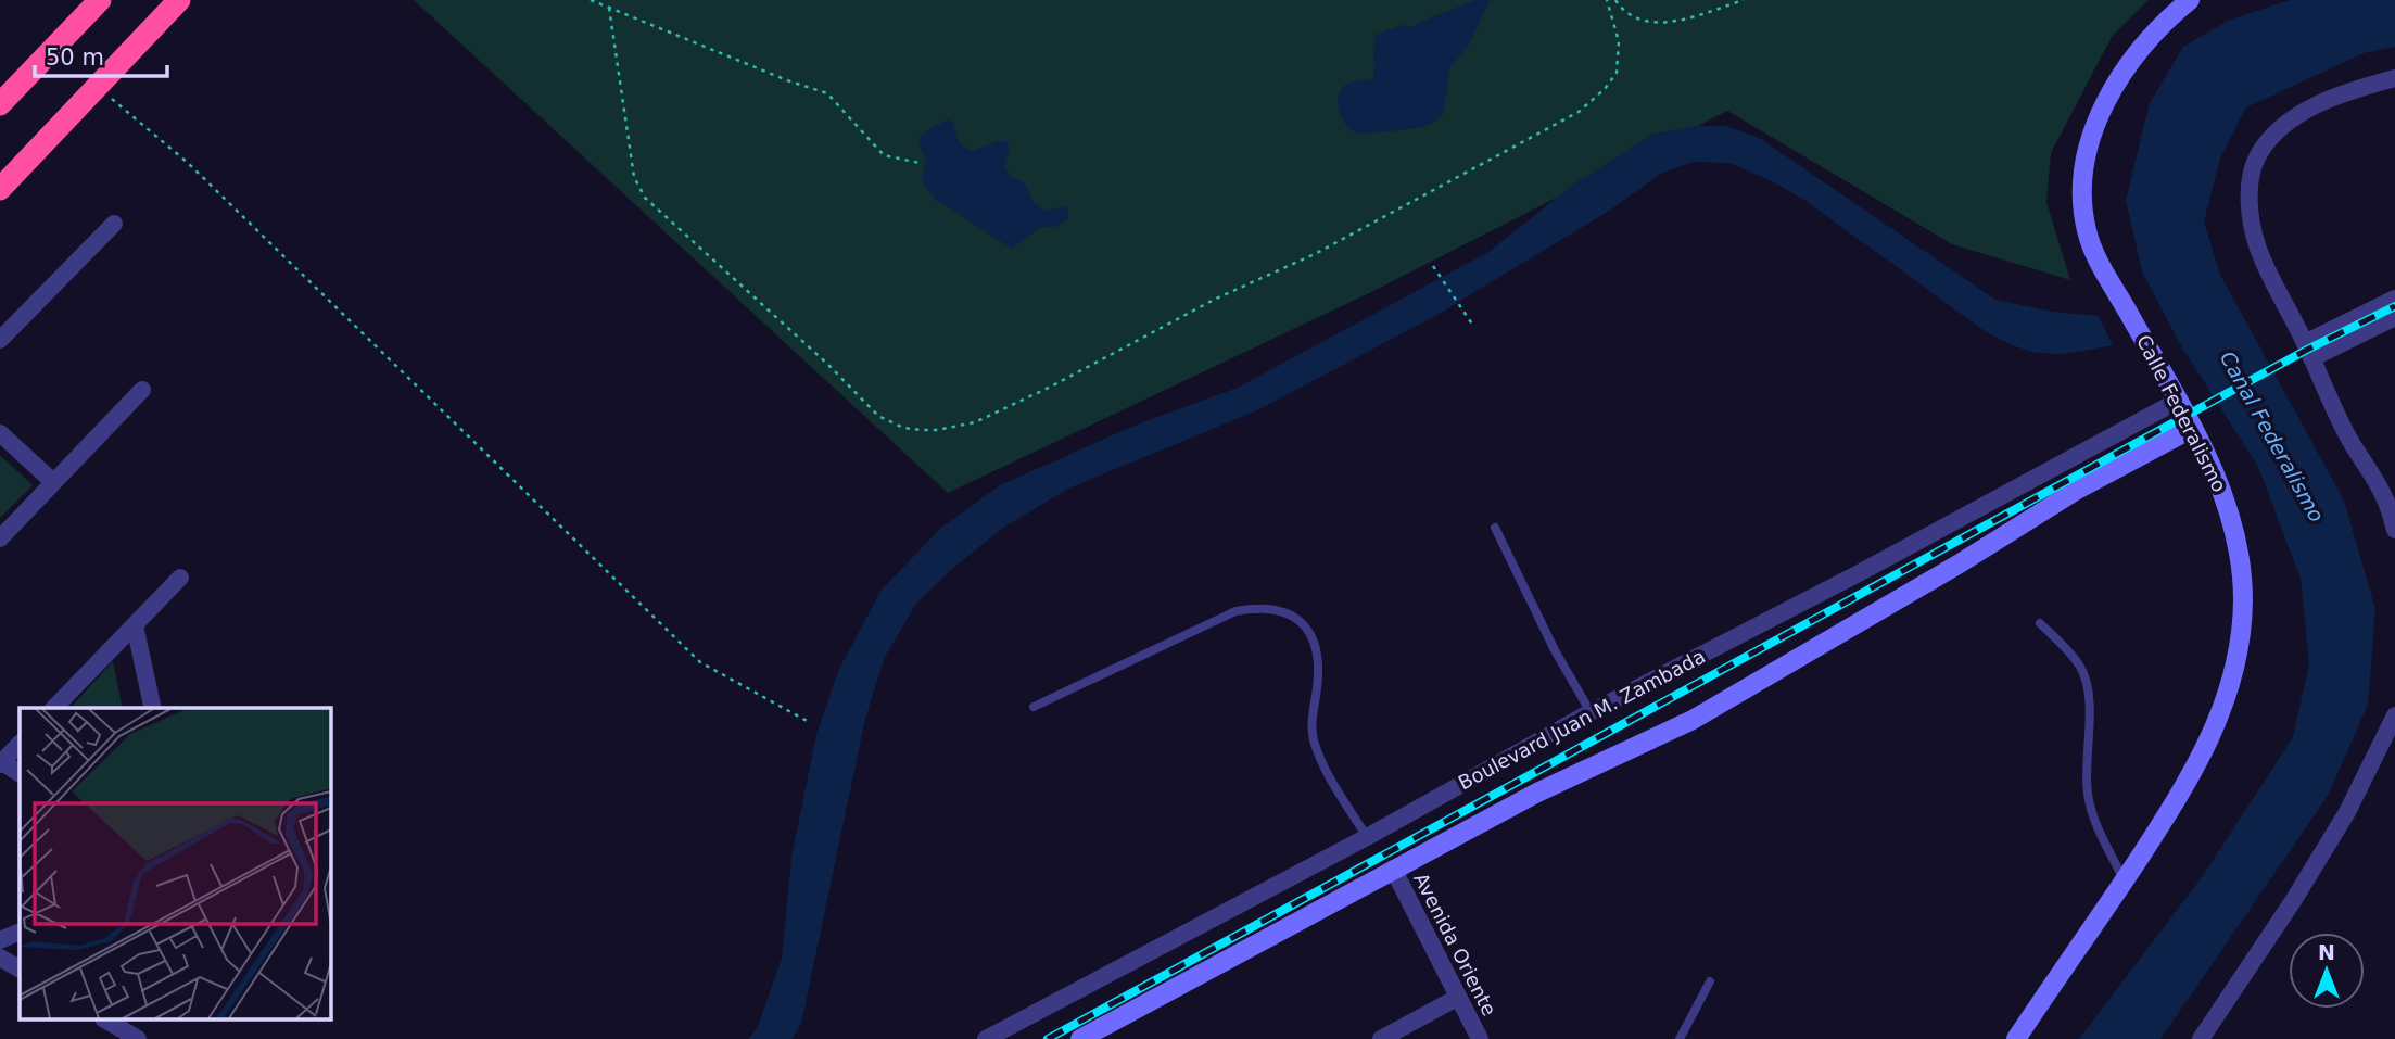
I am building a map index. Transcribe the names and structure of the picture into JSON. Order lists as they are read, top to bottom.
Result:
{
  "streets": {
    "street": ["Calle Federalismo", "Boulevard Juan M. Zambada", "Avenida Oriente"]
  },
  "crossings": [
    ["Calle Federalismo", "Boulevard Juan M. Zambada"]
  ],
  "water": ["Canal Federalismo"],
  "scale_bar": "50 m",
  "north": "top"
}
